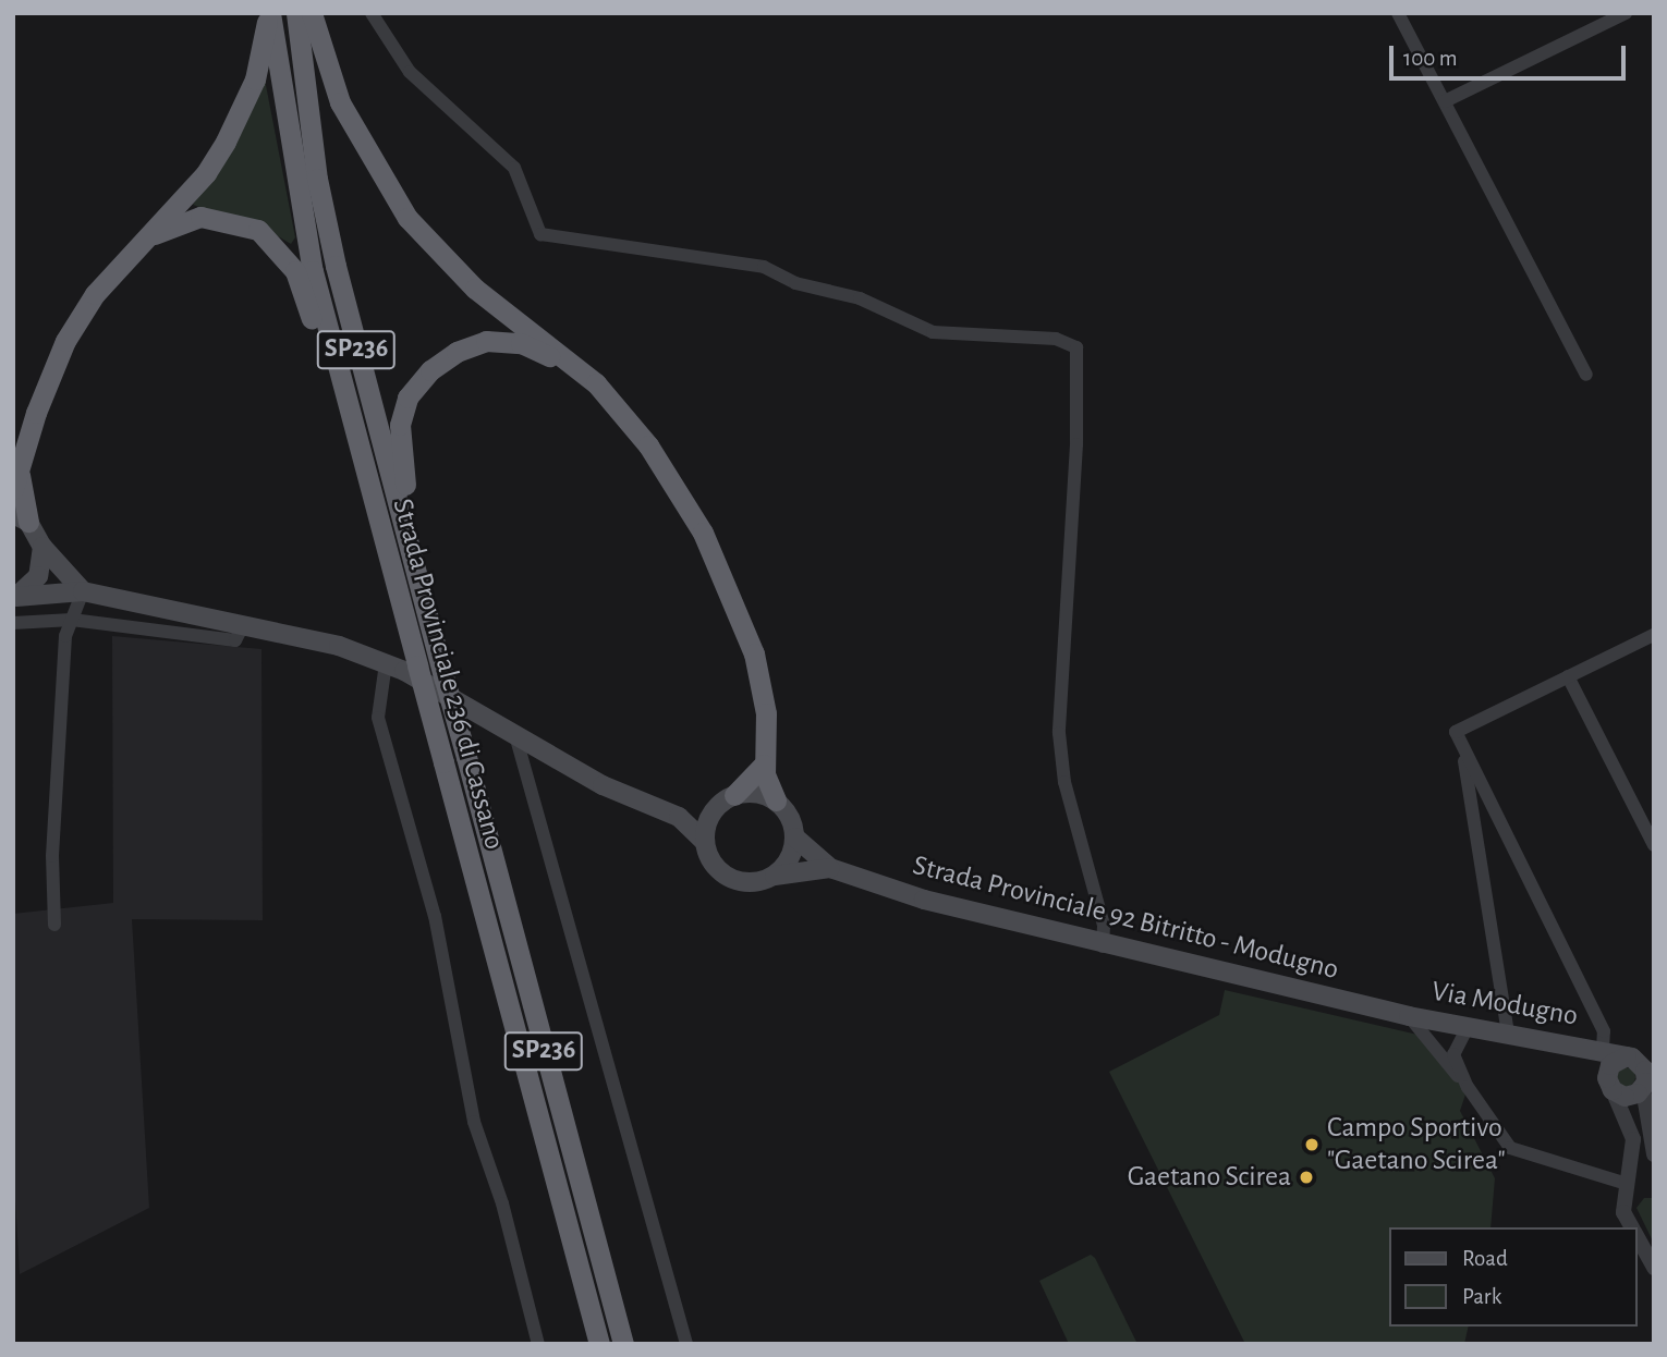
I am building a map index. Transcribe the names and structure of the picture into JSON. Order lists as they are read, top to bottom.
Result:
{
  "streets": {
    "highway": ["SP236", "Strada Provinciale 236 di Cassano"],
    "main road": ["Strada Provinciale 92 Bitritto - Modugno", "Via Modugno"]
  },
  "crossings": [
    ["Strada Provinciale 92 Bitritto - Modugno", "Via Modugno"]
  ],
  "places": ["Campo Sportivo \"Gaetano Scirea\"", "Gaetano Scirea"],
  "legend": ["Road", "Park"],
  "scale_bar": "100 m"
}
